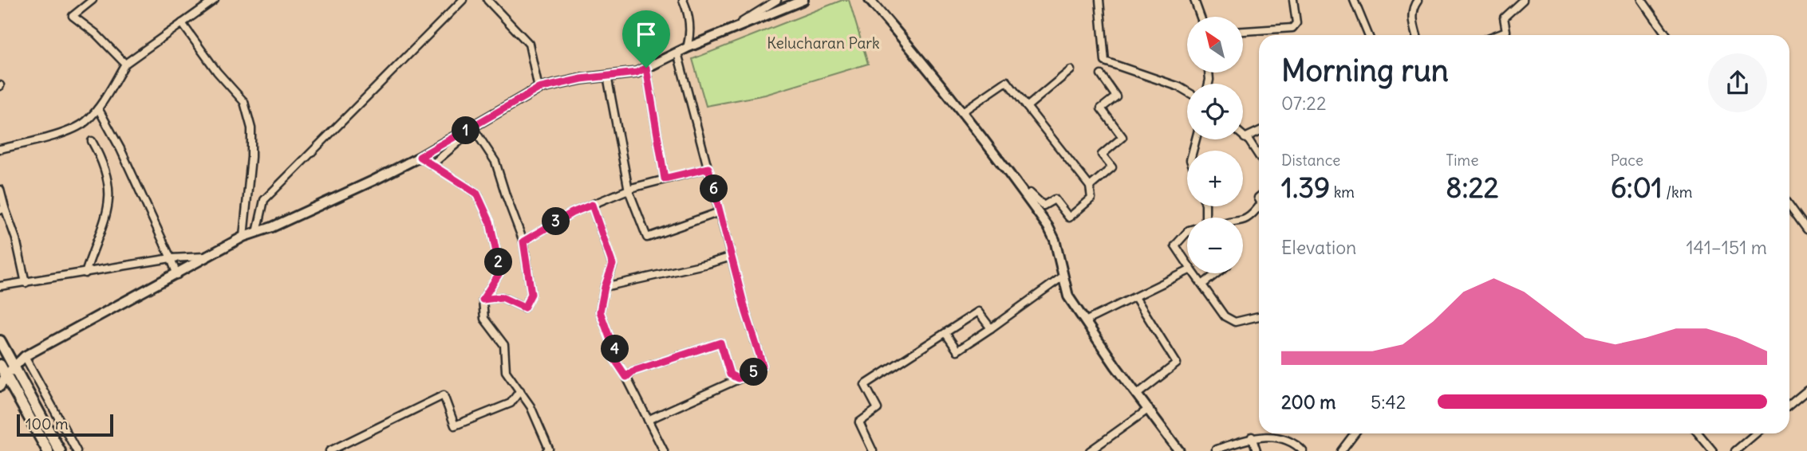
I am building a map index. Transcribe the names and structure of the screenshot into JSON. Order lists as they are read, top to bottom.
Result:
{
  "parks": ["Kelucharan Park"],
  "scale_bar": "100 m",
  "north": "top left",
  "page": {
    "map_buttons": ["+", "−"],
    "heading": ["Morning run", "07:22"],
    "pins": [
      "1",
      "6",
      "3",
      "2",
      "4",
      "5"
    ],
    "stats": [
      ["Distance", "1.39 km"],
      ["Time", "8:22"],
      ["Pace", "6:01 /km"]
    ],
    "chart": ["Elevation", "141–151 m"],
    "list": [
      {
        "name": "200 m",
        "note": "5:42"
      }
    ],
    "scale": "100 m"
  }
}
